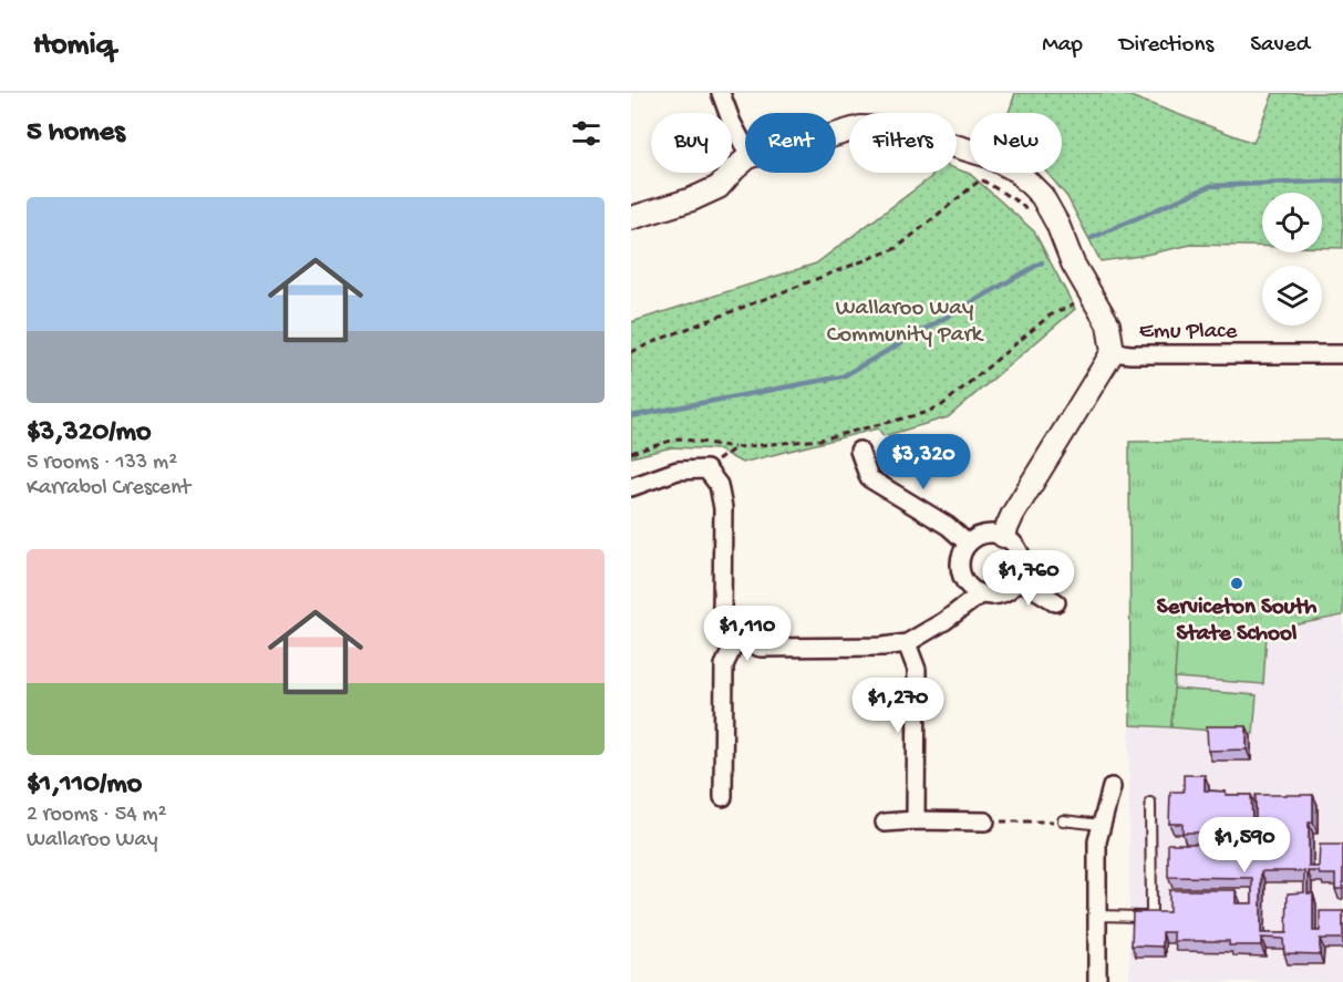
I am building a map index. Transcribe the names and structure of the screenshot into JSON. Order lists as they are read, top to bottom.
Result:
{
  "streets": {
    "street": ["Emu Place"]
  },
  "parks": ["Wallaroo Way Community Park"],
  "places": ["Serviceton South State School"],
  "page": {
    "header": "Homiq",
    "nav": ["Map", "Directions", "Saved"],
    "heading": "5 homes",
    "chip": [
      "Buy",
      "Rent",
      "Filters",
      "New"
    ],
    "list": [
      {
        "name": "$3,320/mo",
        "note": "5 rooms · 133 m² · Karrabol Crescent"
      },
      {
        "name": "$1,110/mo",
        "note": "2 rooms · 54 m² · Wallaroo Way"
      }
    ],
    "price": [
      "$3,320",
      "$1,760",
      "$1,110",
      "$1,270",
      "$1,590"
    ]
  }
}
